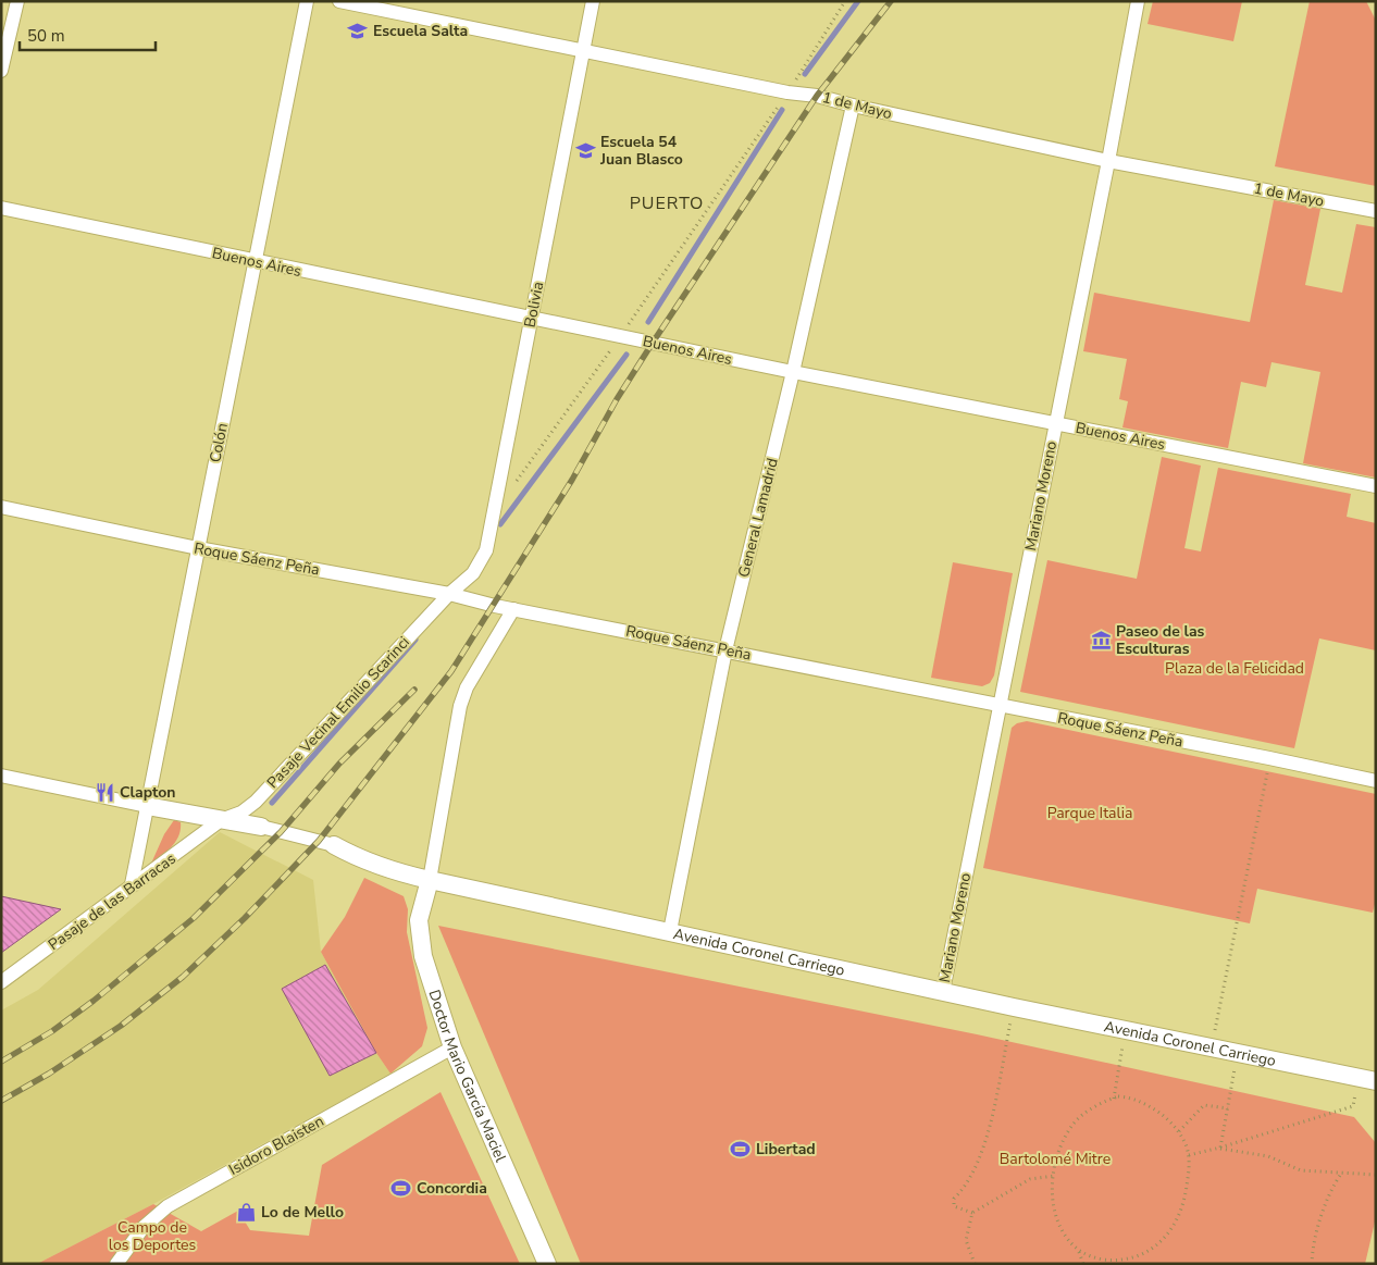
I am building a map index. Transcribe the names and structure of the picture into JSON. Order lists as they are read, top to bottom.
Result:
{
  "streets": {
    "street": [
      "1 de Mayo",
      "Buenos Aires",
      "Bolivia",
      "Colón",
      "Mariano Moreno",
      "General Lamadrid",
      "Roque Sáenz Peña",
      "Pasaje Vecinal Emilio Scarinci",
      "Pasaje de las Barracas",
      "Avenida Coronel Carriego",
      "Doctor Mario García Maciel",
      "Isidoro Blaisten"
    ]
  },
  "crossings": [
    ["1 de Mayo", "Bolivia"],
    ["1 de Mayo", "Mariano Moreno"],
    ["1 de Mayo", "General Lamadrid"],
    ["Buenos Aires", "Bolivia"],
    ["Buenos Aires", "Colón"],
    ["Buenos Aires", "Mariano Moreno"],
    ["Buenos Aires", "General Lamadrid"],
    ["Bolivia", "Roque Sáenz Peña"],
    ["Bolivia", "Pasaje Vecinal Emilio Scarinci"],
    ["Colón", "Roque Sáenz Peña"],
    ["Colón", "Pasaje de las Barracas"],
    ["Colón", "Avenida Coronel Carriego"],
    ["Mariano Moreno", "Roque Sáenz Peña"],
    ["Mariano Moreno", "Avenida Coronel Carriego"],
    ["General Lamadrid", "Roque Sáenz Peña"],
    ["General Lamadrid", "Avenida Coronel Carriego"],
    ["Roque Sáenz Peña", "Pasaje Vecinal Emilio Scarinci"],
    ["Pasaje Vecinal Emilio Scarinci", "Pasaje de las Barracas"],
    ["Pasaje Vecinal Emilio Scarinci", "Avenida Coronel Carriego"],
    ["Pasaje de las Barracas", "Avenida Coronel Carriego"],
    ["Avenida Coronel Carriego", "Doctor Mario García Maciel"],
    ["Doctor Mario García Maciel", "Isidoro Blaisten"]
  ],
  "districts": ["PUERTO"],
  "parks": [
    "Plaza de la Felicidad",
    "Parque Italia",
    "Bartolomé Mitre",
    "Campo de los Deportes"
  ],
  "places": {
    "school or university": ["Escuela Salta", "Escuela 54 Juan Blasco"],
    "museum": ["Paseo de las Esculturas"],
    "restaurant": ["Clapton"],
    "sports": ["Libertad", "Concordia"],
    "shop": ["Lo de Mello"]
  },
  "scale_bar": "50 m"
}
